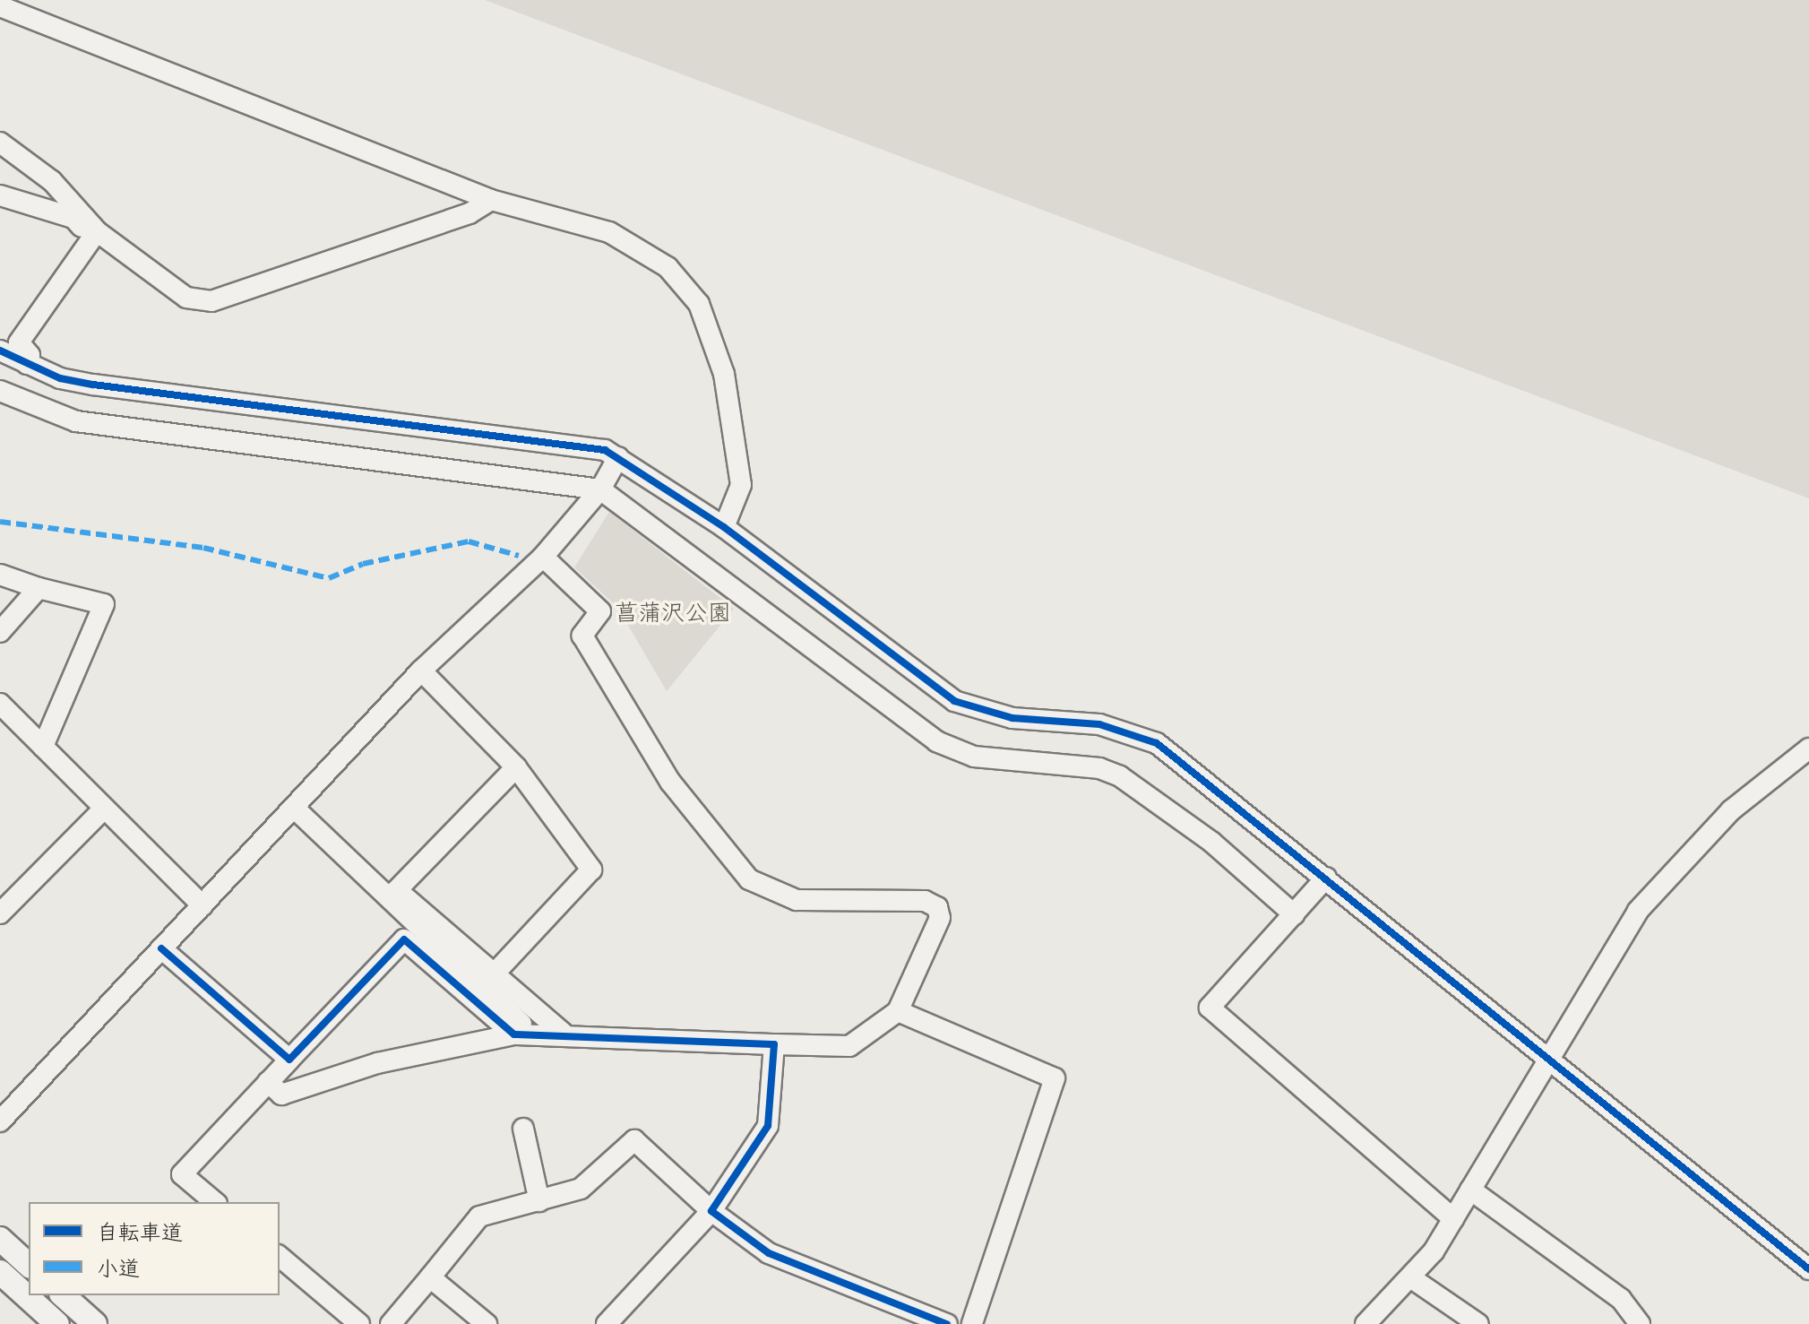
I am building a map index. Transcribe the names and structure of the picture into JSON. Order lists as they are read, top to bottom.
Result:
{
  "parks": ["菖蒲沢公園"],
  "legend": ["自転車道", "小道"]
}
